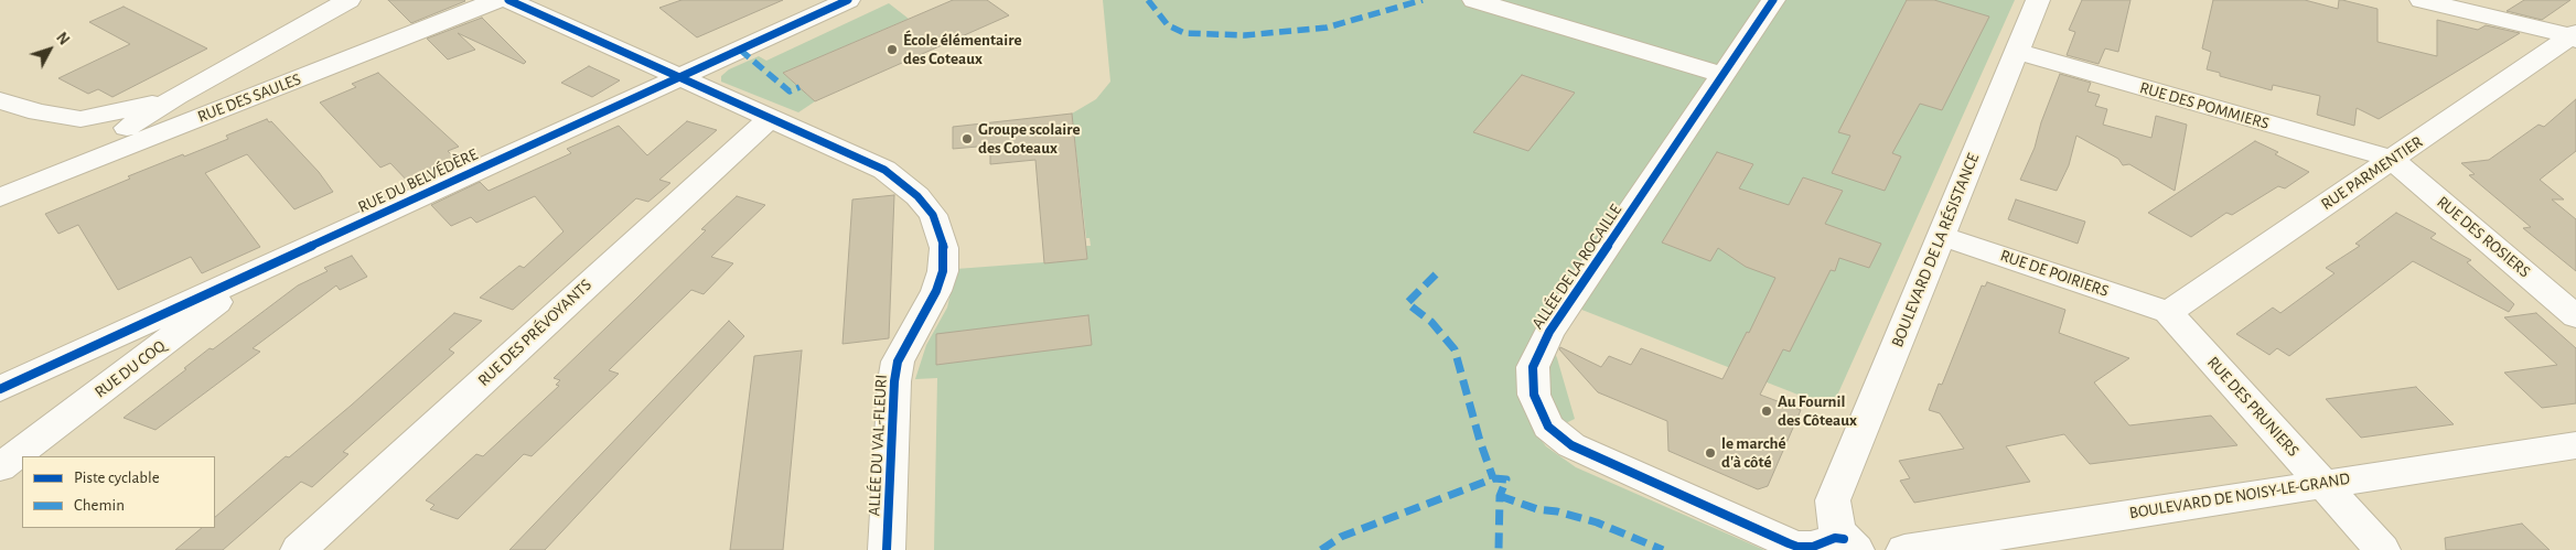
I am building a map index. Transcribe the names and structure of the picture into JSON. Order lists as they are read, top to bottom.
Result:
{
  "streets": {
    "street": [
      "RUE DES SAULES",
      "RUE DES POMMIERS",
      "RUE PARMENTIER",
      "RUE DU BELVÉDÈRE",
      "RUE DES ROSIERS",
      "BOULEVARD DE LA RÉSISTANCE",
      "ALLÉE DE LA ROCAILLE",
      "RUE DE POIRIERS",
      "RUE DES PRÉVOYANTS",
      "RUE DU COQ",
      "RUE DES PRUNIERS",
      "ALLÉE DU VAL-FLEURI",
      "BOULEVARD DE NOISY-LE-GRAND"
    ]
  },
  "crossings": [
    ["RUE DES POMMIERS", "RUE PARMENTIER"],
    ["RUE DES POMMIERS", "RUE DES ROSIERS"],
    ["RUE DES POMMIERS", "BOULEVARD DE LA RÉSISTANCE"],
    ["RUE PARMENTIER", "RUE DES ROSIERS"],
    ["RUE PARMENTIER", "RUE DE POIRIERS"],
    ["RUE PARMENTIER", "RUE DES PRUNIERS"],
    ["RUE DU BELVÉDÈRE", "RUE DU COQ"],
    ["RUE DU BELVÉDÈRE", "ALLÉE DU VAL-FLEURI"],
    ["BOULEVARD DE LA RÉSISTANCE", "ALLÉE DE LA ROCAILLE"],
    ["BOULEVARD DE LA RÉSISTANCE", "RUE DE POIRIERS"],
    ["RUE DE POIRIERS", "RUE DES PRUNIERS"],
    ["RUE DES PRÉVOYANTS", "ALLÉE DU VAL-FLEURI"],
    ["RUE DES PRUNIERS", "BOULEVARD DE NOISY-LE-GRAND"]
  ],
  "places": [
    "École élémentaire des Coteaux",
    "Groupe scolaire des Coteaux",
    "Au Fournil des Côteaux",
    "le marché d'à côté"
  ],
  "legend": ["Piste cyclable", "Chemin"],
  "north": "top right"
}
